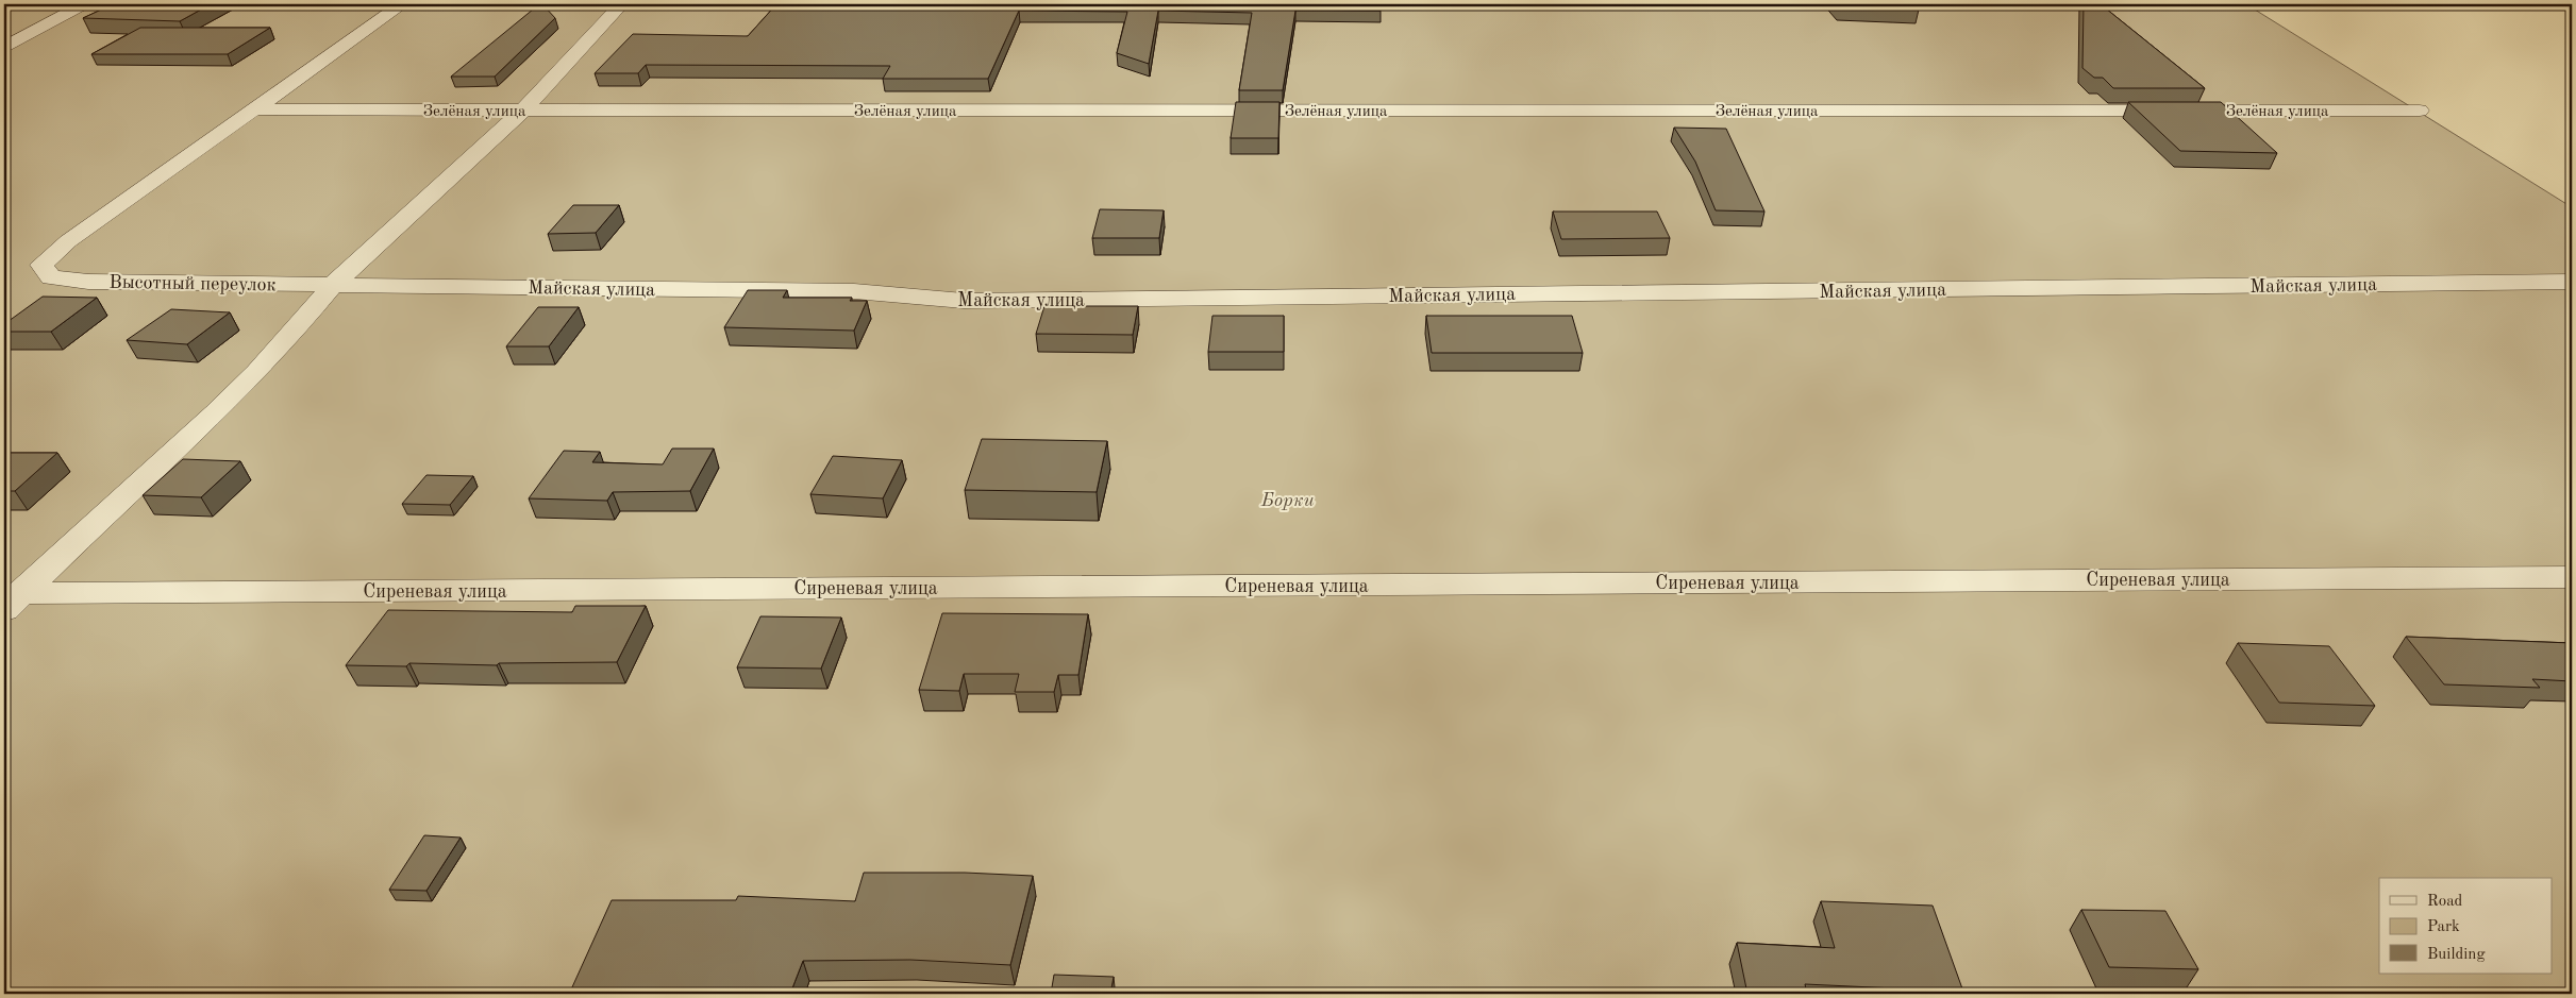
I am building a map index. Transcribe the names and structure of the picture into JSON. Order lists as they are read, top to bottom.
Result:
{
  "streets": {
    "street": [
      "Зелёная улица",
      "Высотный переулок",
      "Майская улица",
      "Сиреневая улица"
    ]
  },
  "crossings": [
    ["Зелёная улица", "Высотный переулок"],
    ["Высотный переулок", "Майская улица"]
  ],
  "parks": ["Борки"],
  "legend": ["Road", "Park", "Building"]
}
